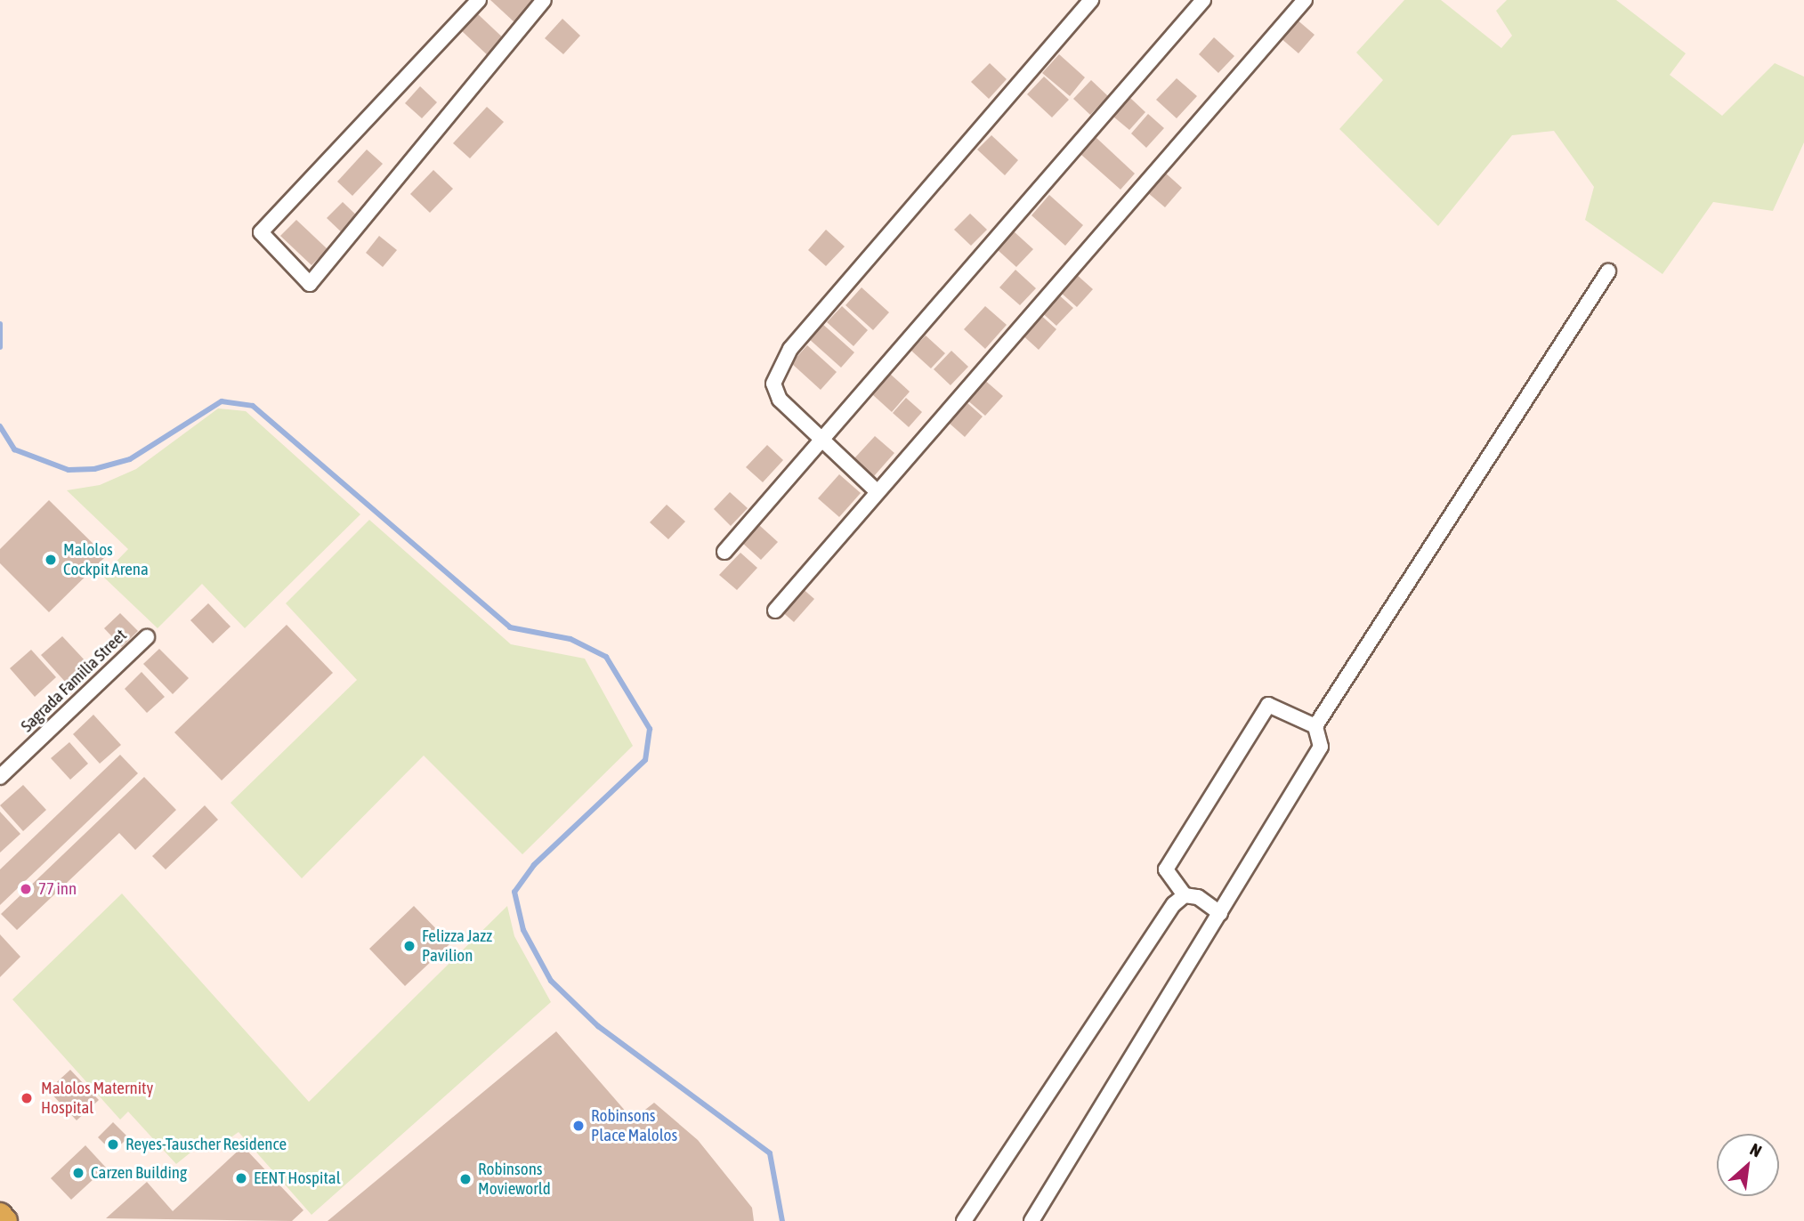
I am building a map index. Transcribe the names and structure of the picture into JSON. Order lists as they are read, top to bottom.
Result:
{
  "streets": {
    "street": ["Sagrada Familia Street"]
  },
  "places": [
    "Malolos Cockpit Arena",
    "77 inn",
    "Felizza Jazz Pavilion",
    "Malolos Maternity Hospital",
    "Robinsons Place Malolos",
    "Reyes-Tauscher Residence",
    "Carzen Building",
    "EENT Hospital",
    "Robinsons Movieworld"
  ],
  "north": "top right"
}
